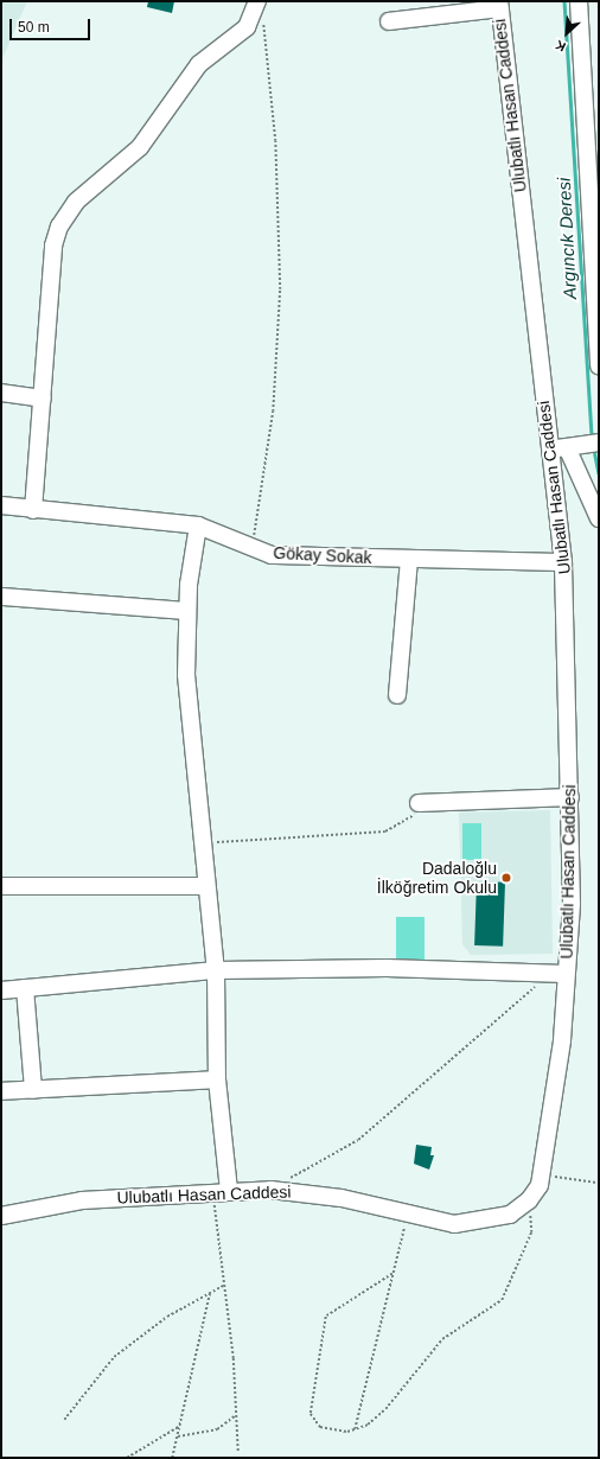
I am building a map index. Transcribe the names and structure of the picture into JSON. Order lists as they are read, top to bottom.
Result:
{
  "streets": {
    "street": ["Ulubatlı Hasan Caddesi", "Gökay Sokak"]
  },
  "crossings": [
    ["Ulubatlı Hasan Caddesi", "Gökay Sokak"]
  ],
  "water": ["Argıncık Deresi"],
  "places": ["Dadaloğlu İlköğretim Okulu"],
  "scale_bar": "50 m",
  "north": "bottom left"
}
